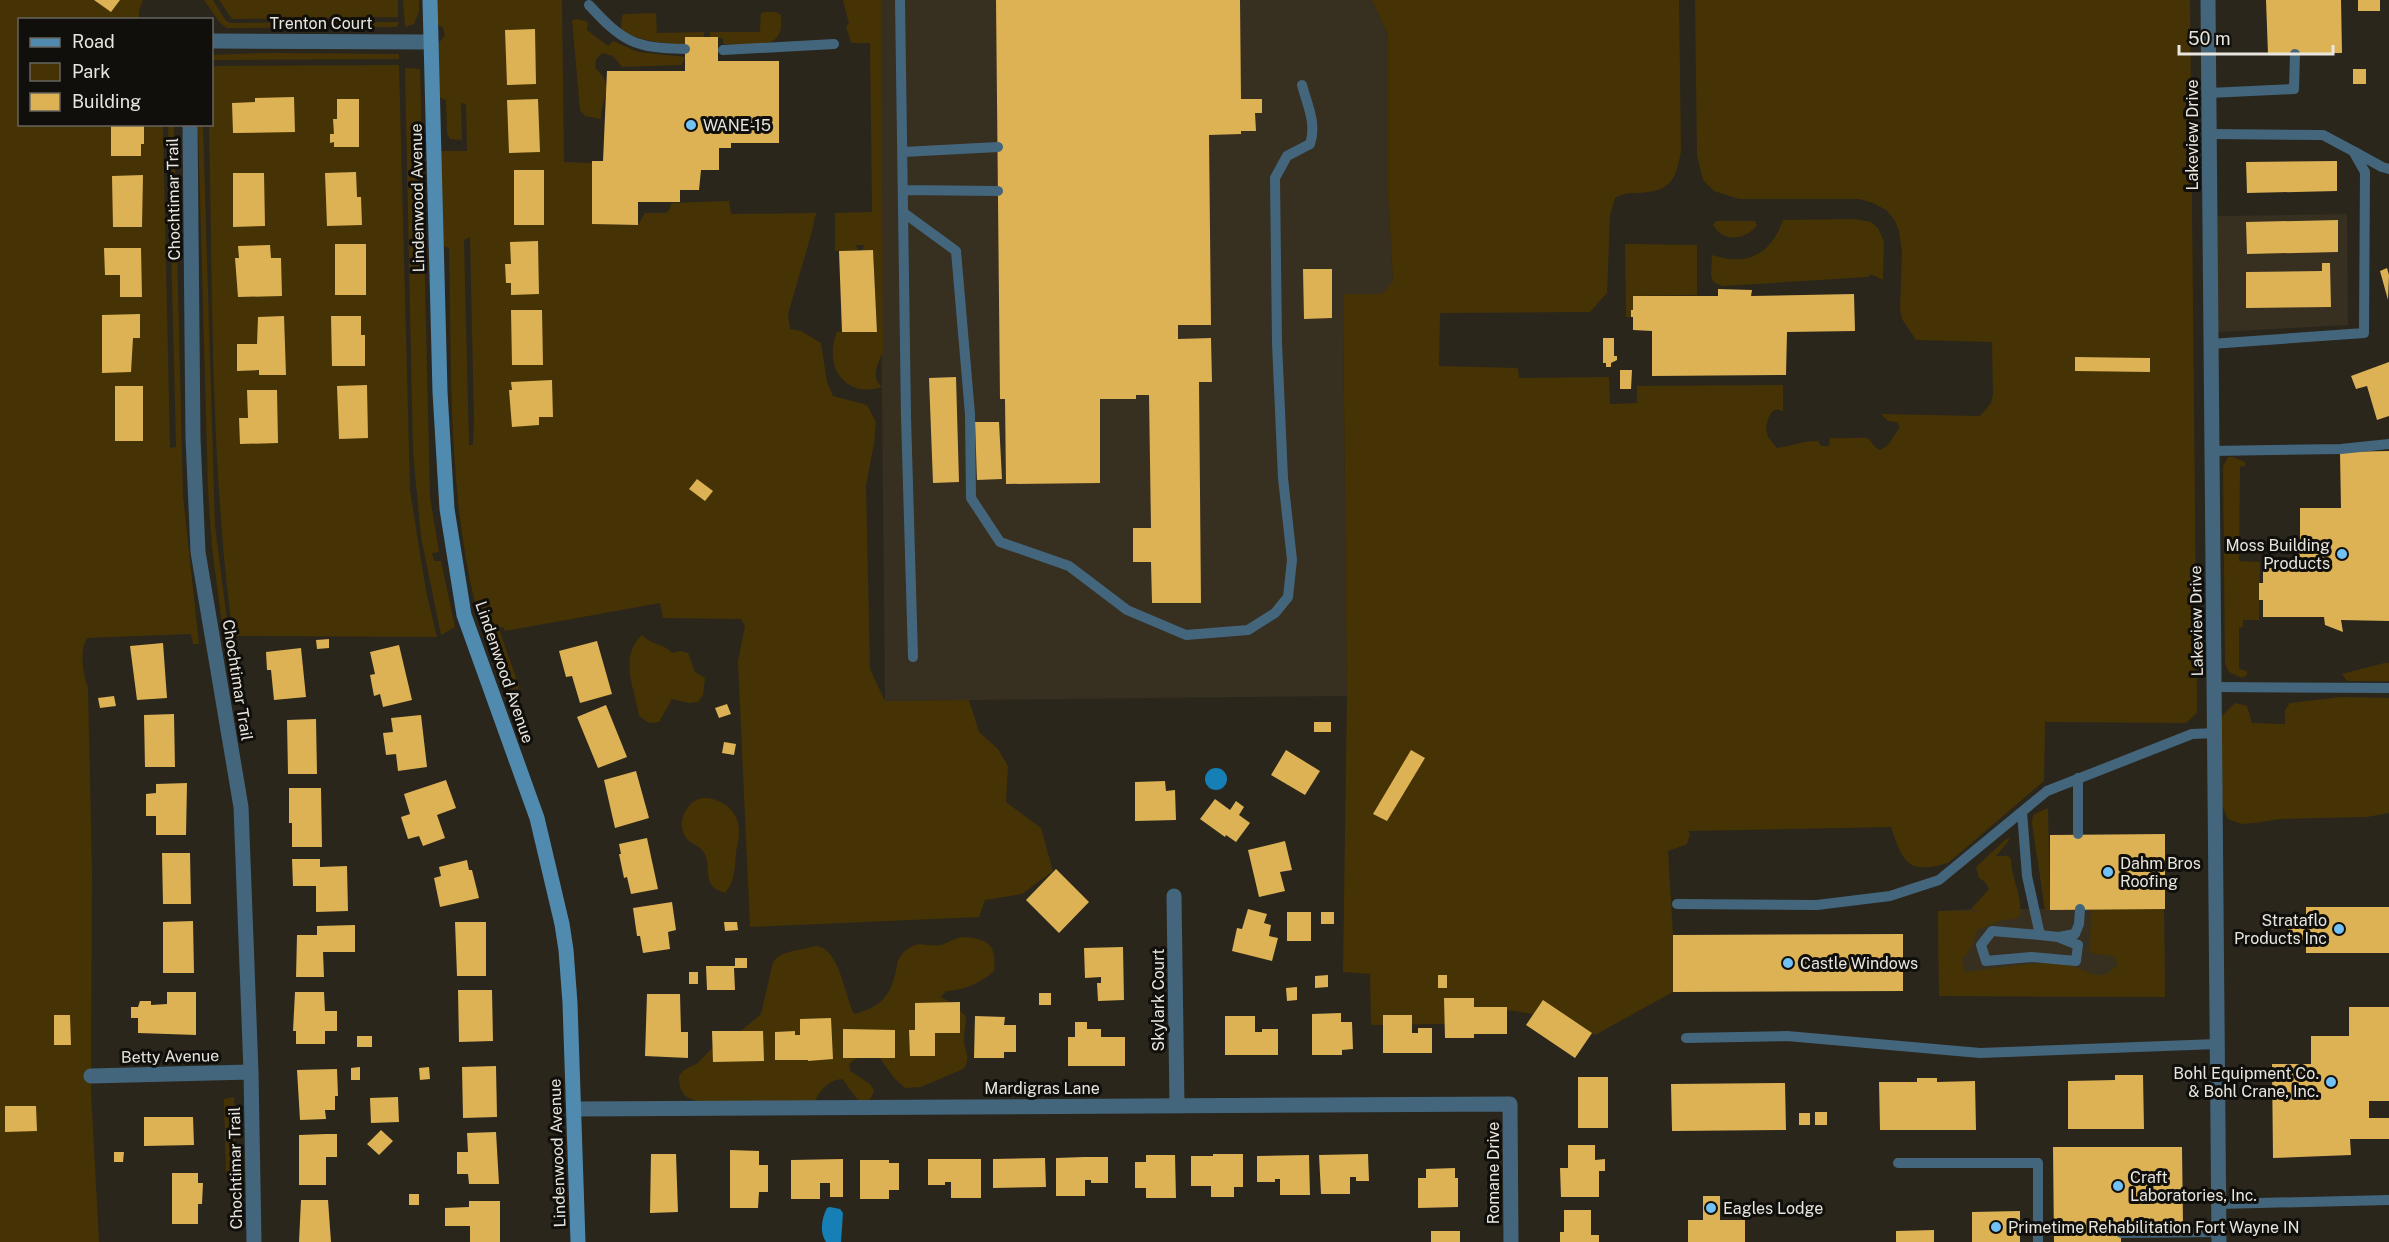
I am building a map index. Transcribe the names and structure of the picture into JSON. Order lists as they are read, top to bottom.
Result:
{
  "streets": {
    "street": [
      "Trenton Court",
      "Lakeview Drive",
      "Lindenwood Avenue",
      "Chochtimar Trail",
      "Skylark Court",
      "Betty Avenue",
      "Mardigras Lane",
      "Romane Drive"
    ]
  },
  "crossings": [
    ["Trenton Court", "Lindenwood Avenue"],
    ["Lindenwood Avenue", "Mardigras Lane"],
    ["Chochtimar Trail", "Betty Avenue"],
    ["Skylark Court", "Mardigras Lane"],
    ["Mardigras Lane", "Romane Drive"]
  ],
  "places": [
    "WANE-15",
    "Moss Building Products",
    "Dahm Bros Roofing",
    "Strataflo Products Inc",
    "Castle Windows",
    "Bohl Equipment Co. & Bohl Crane, Inc.",
    "Craft Laboratories, Inc.",
    "Eagles Lodge",
    "Primetime Rehabilitation Fort Wayne IN"
  ],
  "legend": ["Road", "Park", "Building"],
  "scale_bar": "50 m"
}
